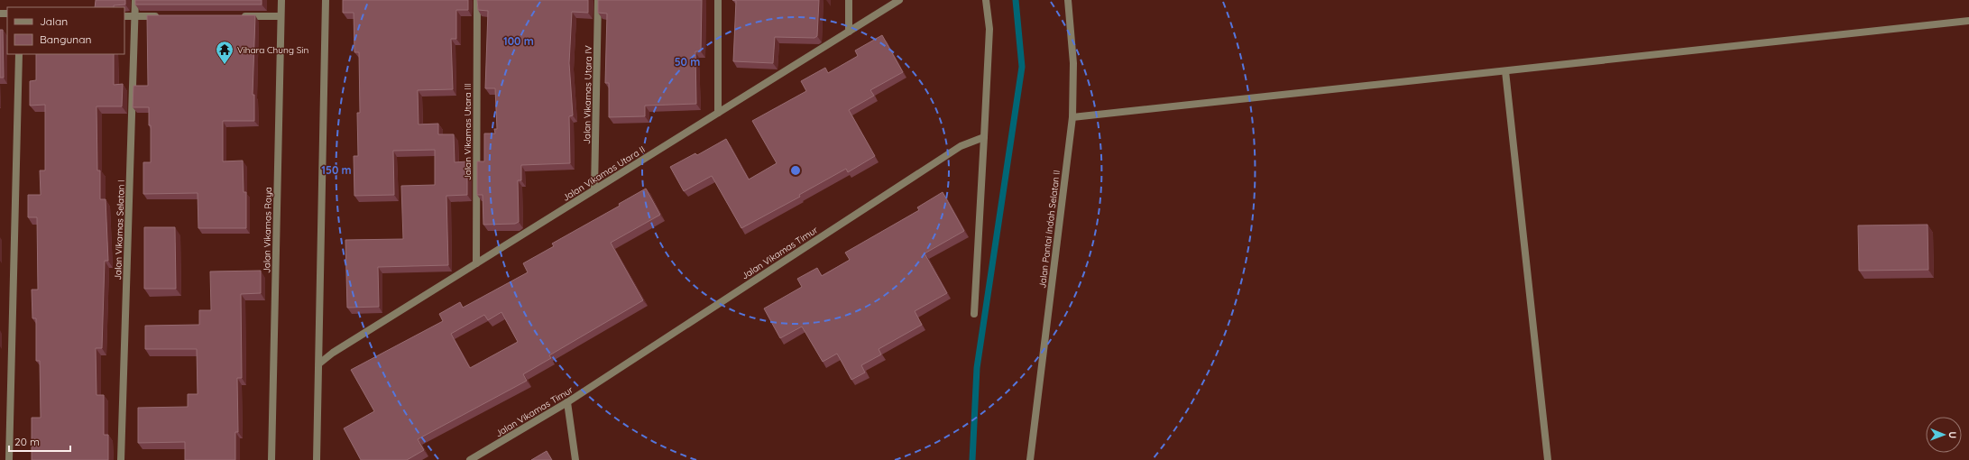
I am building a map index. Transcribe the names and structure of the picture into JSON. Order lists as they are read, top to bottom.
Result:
{
  "streets": {
    "street": [
      "Jalan Vikamas Utara IV",
      "Jalan Vikamas Utara III",
      "Jalan Vikamas Utara II",
      "Jalan Pantai Indah Selatan II",
      "Jalan Vikamas Selatan I",
      "Jalan Vikamas Raya",
      "Jalan Vikamas Timur"
    ]
  },
  "crossings": [
    ["Jalan Vikamas Utara IV", "Jalan Vikamas Utara II"],
    ["Jalan Vikamas Utara III", "Jalan Vikamas Utara II"]
  ],
  "places": {
    "temple": ["Vihara Chung Sin"]
  },
  "legend": ["Jalan", "Bangunan"],
  "scale_bar": "20 m",
  "north": "right",
  "rings": ["100 m", "50 m", "150 m"]
}
